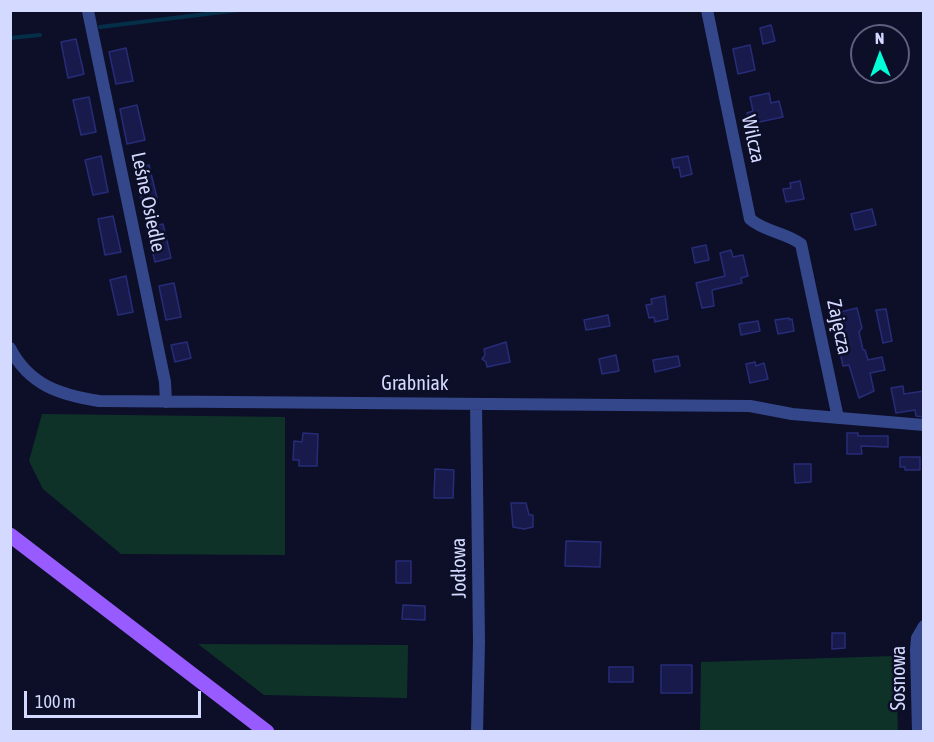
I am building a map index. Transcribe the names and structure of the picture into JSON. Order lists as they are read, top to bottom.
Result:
{
  "streets": {
    "street": [
      "Wilcza",
      "Leśne Osiedle",
      "Zajęcza",
      "Grabniak",
      "Jodłowa",
      "Sosnowa"
    ]
  },
  "crossings": [
    ["Wilcza", "Zajęcza"],
    ["Leśne Osiedle", "Grabniak"],
    ["Zajęcza", "Grabniak"],
    ["Grabniak", "Jodłowa"]
  ],
  "scale_bar": "100 m",
  "north": "top"
}
